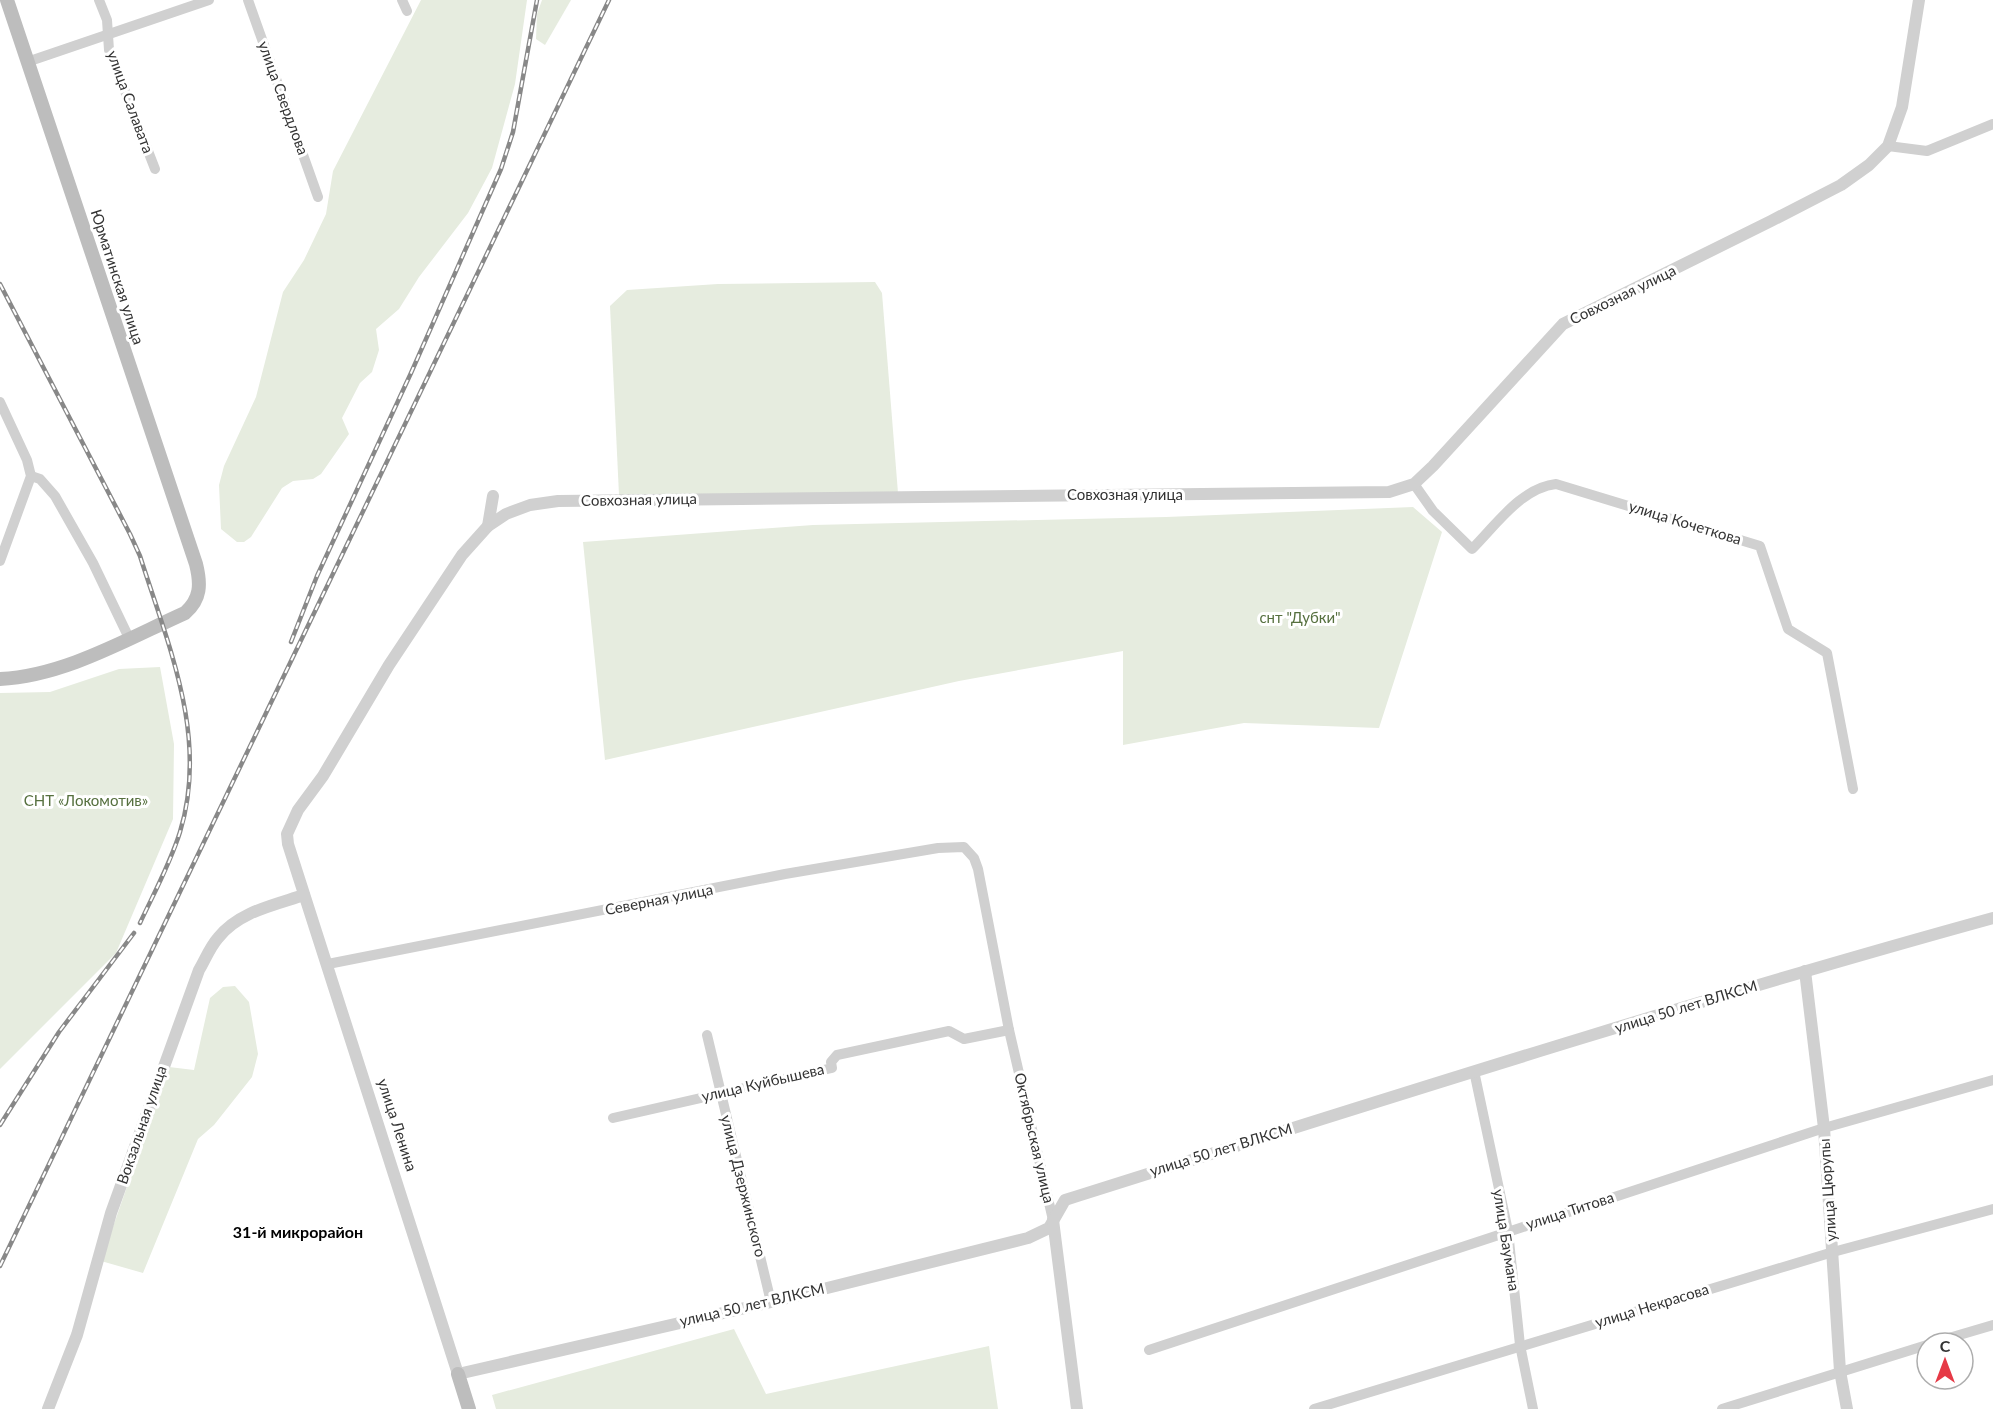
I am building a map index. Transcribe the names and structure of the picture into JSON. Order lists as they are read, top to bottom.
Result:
{
  "streets": {
    "main road": ["Юрматинская улица", "улица Ленина"],
    "street": [
      "улица Свердлова",
      "улица Салавата",
      "Совхозная улица",
      "улица Кочеткова",
      "Северная улица",
      "улица 50 лет ВЛКСМ",
      "улица Куйбышева",
      "Вокзальная улица",
      "Октябрьская улица",
      "улица Дзержинского",
      "улица Цюрупы",
      "улица Титова",
      "улица Баумана",
      "улица Некрасова"
    ]
  },
  "crossings": [
    ["Совхозная улица", "улица Кочеткова"],
    ["Совхозная улица", "улица Ленина"],
    ["Северная улица", "улица Ленина"],
    ["Северная улица", "Октябрьская улица"],
    ["улица 50 лет ВЛКСМ", "улица Ленина"],
    ["улица 50 лет ВЛКСМ", "Октябрьская улица"],
    ["улица 50 лет ВЛКСМ", "улица Дзержинского"],
    ["улица 50 лет ВЛКСМ", "улица Цюрупы"],
    ["улица 50 лет ВЛКСМ", "улица Баумана"],
    ["улица Куйбышева", "Октябрьская улица"],
    ["улица Куйбышева", "улица Дзержинского"],
    ["Вокзальная улица", "улица Ленина"],
    ["улица Цюрупы", "улица Титова"],
    ["улица Цюрупы", "улица Некрасова"],
    ["улица Титова", "улица Баумана"],
    ["улица Баумана", "улица Некрасова"]
  ],
  "districts": ["31-й микрорайон"],
  "parks": ["снт \"Дубки\"", "СНТ «Локомотив»"],
  "north": "top"
}
